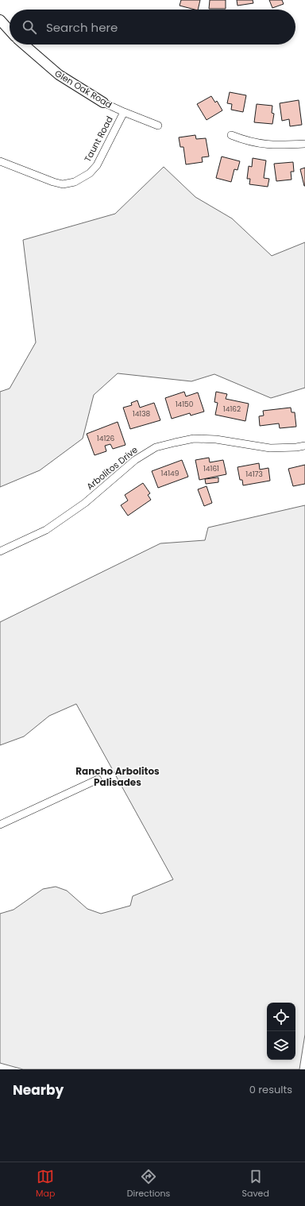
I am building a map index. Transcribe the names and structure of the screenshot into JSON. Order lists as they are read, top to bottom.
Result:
{
  "streets": {
    "street": ["Glen Oak Road", "Taunt Road", "Arbolitos Drive"]
  },
  "crossings": [
    ["Glen Oak Road", "Taunt Road"]
  ],
  "districts": ["Rancho Arbolitos Palisades"],
  "house_numbers": [
    "14150",
    "14162",
    "14138",
    "14126",
    "14161",
    "14149",
    "14173"
  ],
  "page": {
    "search": "Search here",
    "heading": ["Nearby", "0 results"],
    "nav": ["Map", "Directions", "Saved"]
  }
}
